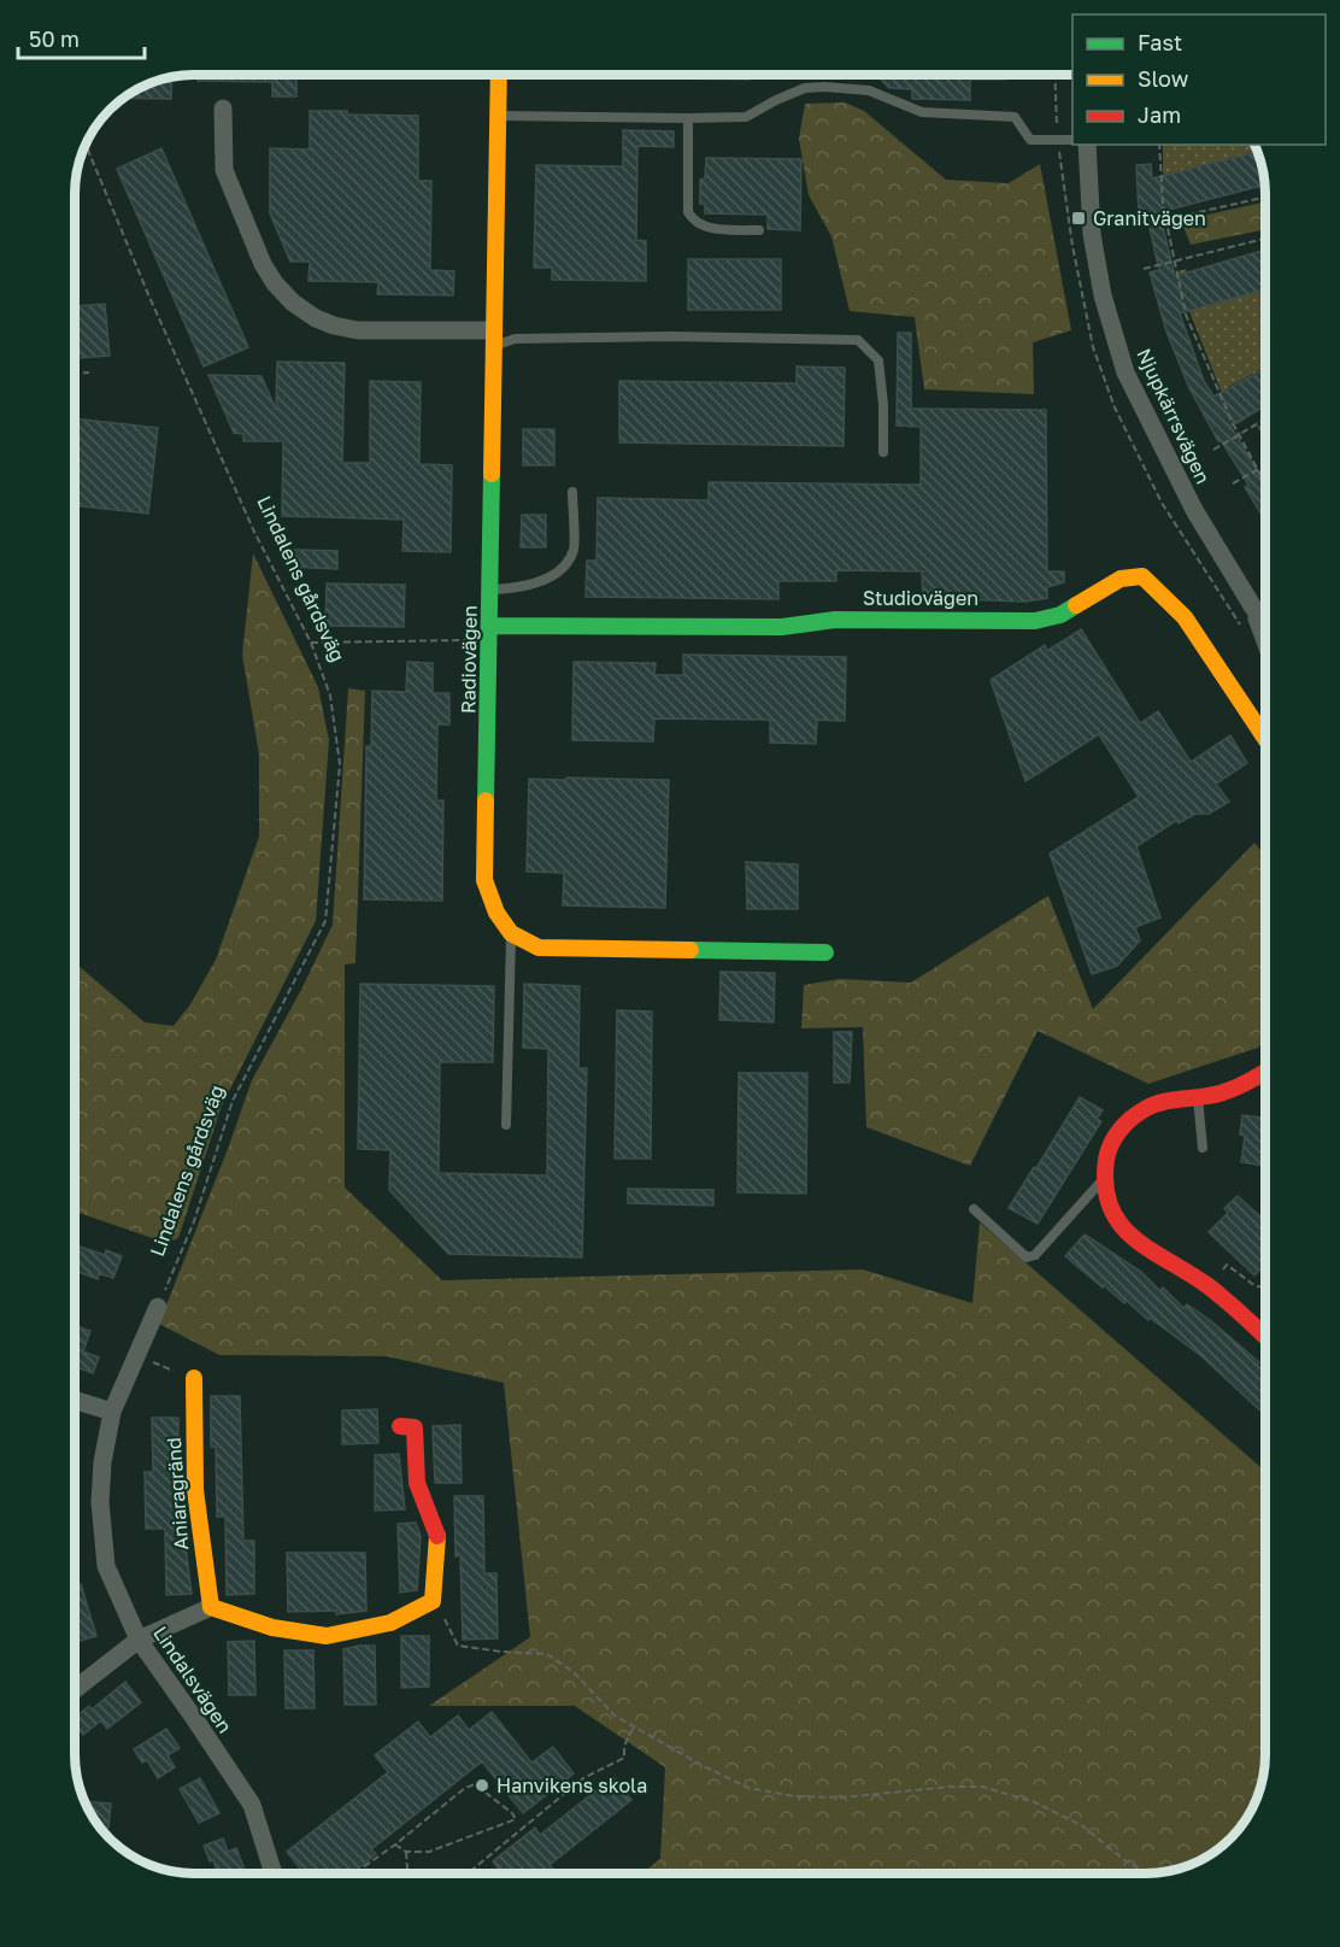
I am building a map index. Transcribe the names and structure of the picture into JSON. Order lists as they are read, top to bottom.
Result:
{
  "streets": {
    "street": [
      "Njupkärrsvägen",
      "Studiovägen",
      "Radiovägen",
      "Aniaragränd",
      "Lindalsvägen"
    ],
    "path": ["Lindalens gårdsväg"]
  },
  "crossings": [
    ["Studiovägen", "Radiovägen"]
  ],
  "places": {
    "transit": ["Granitvägen"],
    "other": ["Hanvikens skola"]
  },
  "legend": ["Fast", "Slow", "Jam"],
  "scale_bar": "50 m"
}
